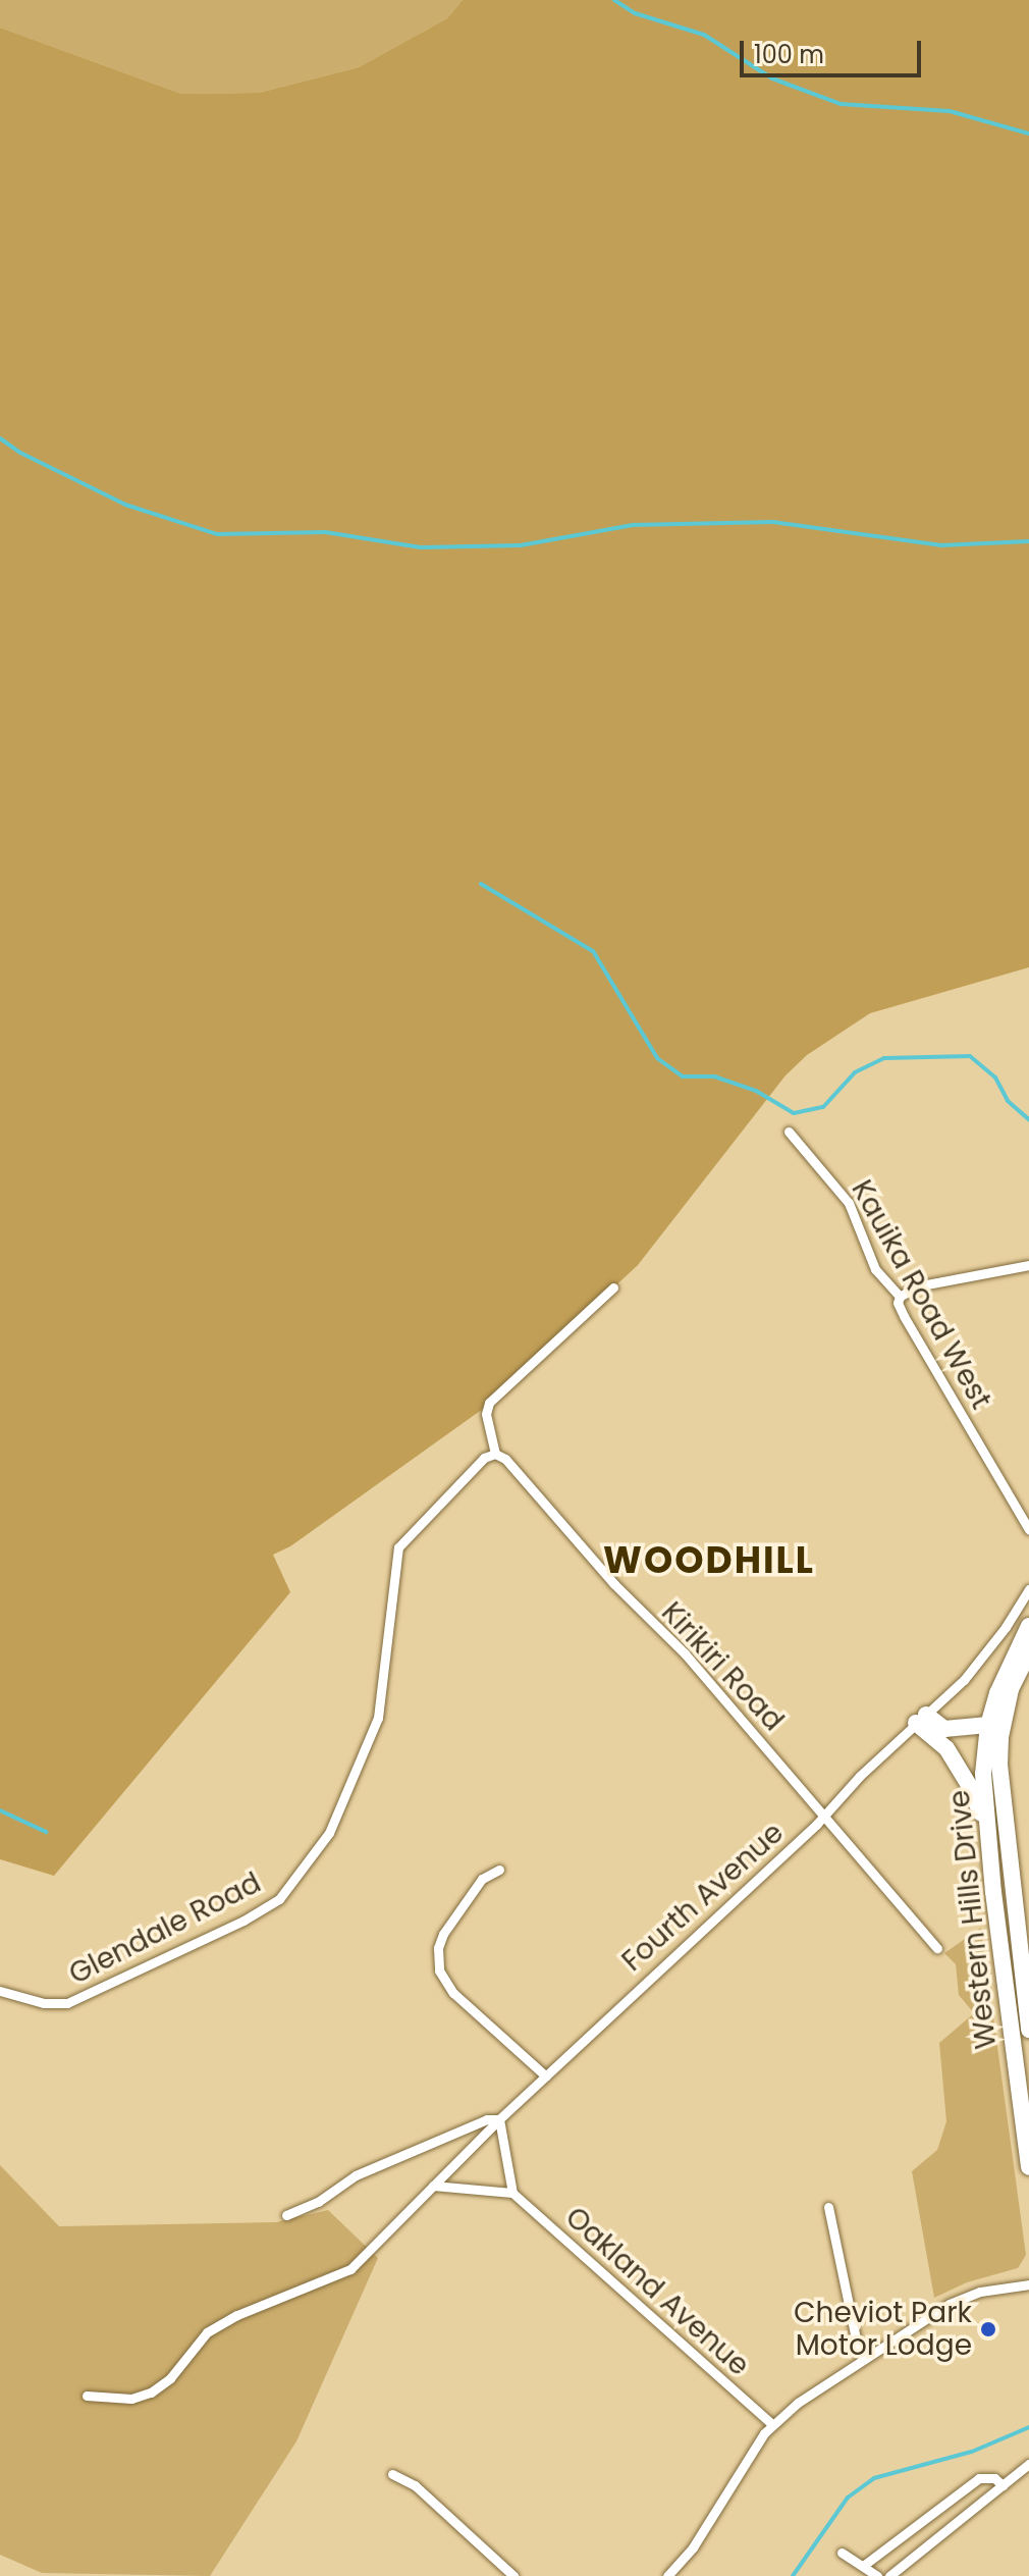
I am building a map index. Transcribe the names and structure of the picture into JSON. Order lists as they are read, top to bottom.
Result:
{
  "streets": {
    "highway": ["Western Hills Drive"],
    "street": [
      "Kauika Road West",
      "Kirikiri Road",
      "Fourth Avenue",
      "Glendale Road",
      "Oakland Avenue"
    ]
  },
  "crossings": [
    ["Kirikiri Road", "Fourth Avenue"],
    ["Kirikiri Road", "Glendale Road"]
  ],
  "districts": ["WOODHILL"],
  "places": ["Cheviot Park Motor Lodge"],
  "scale_bar": "100 m"
}
